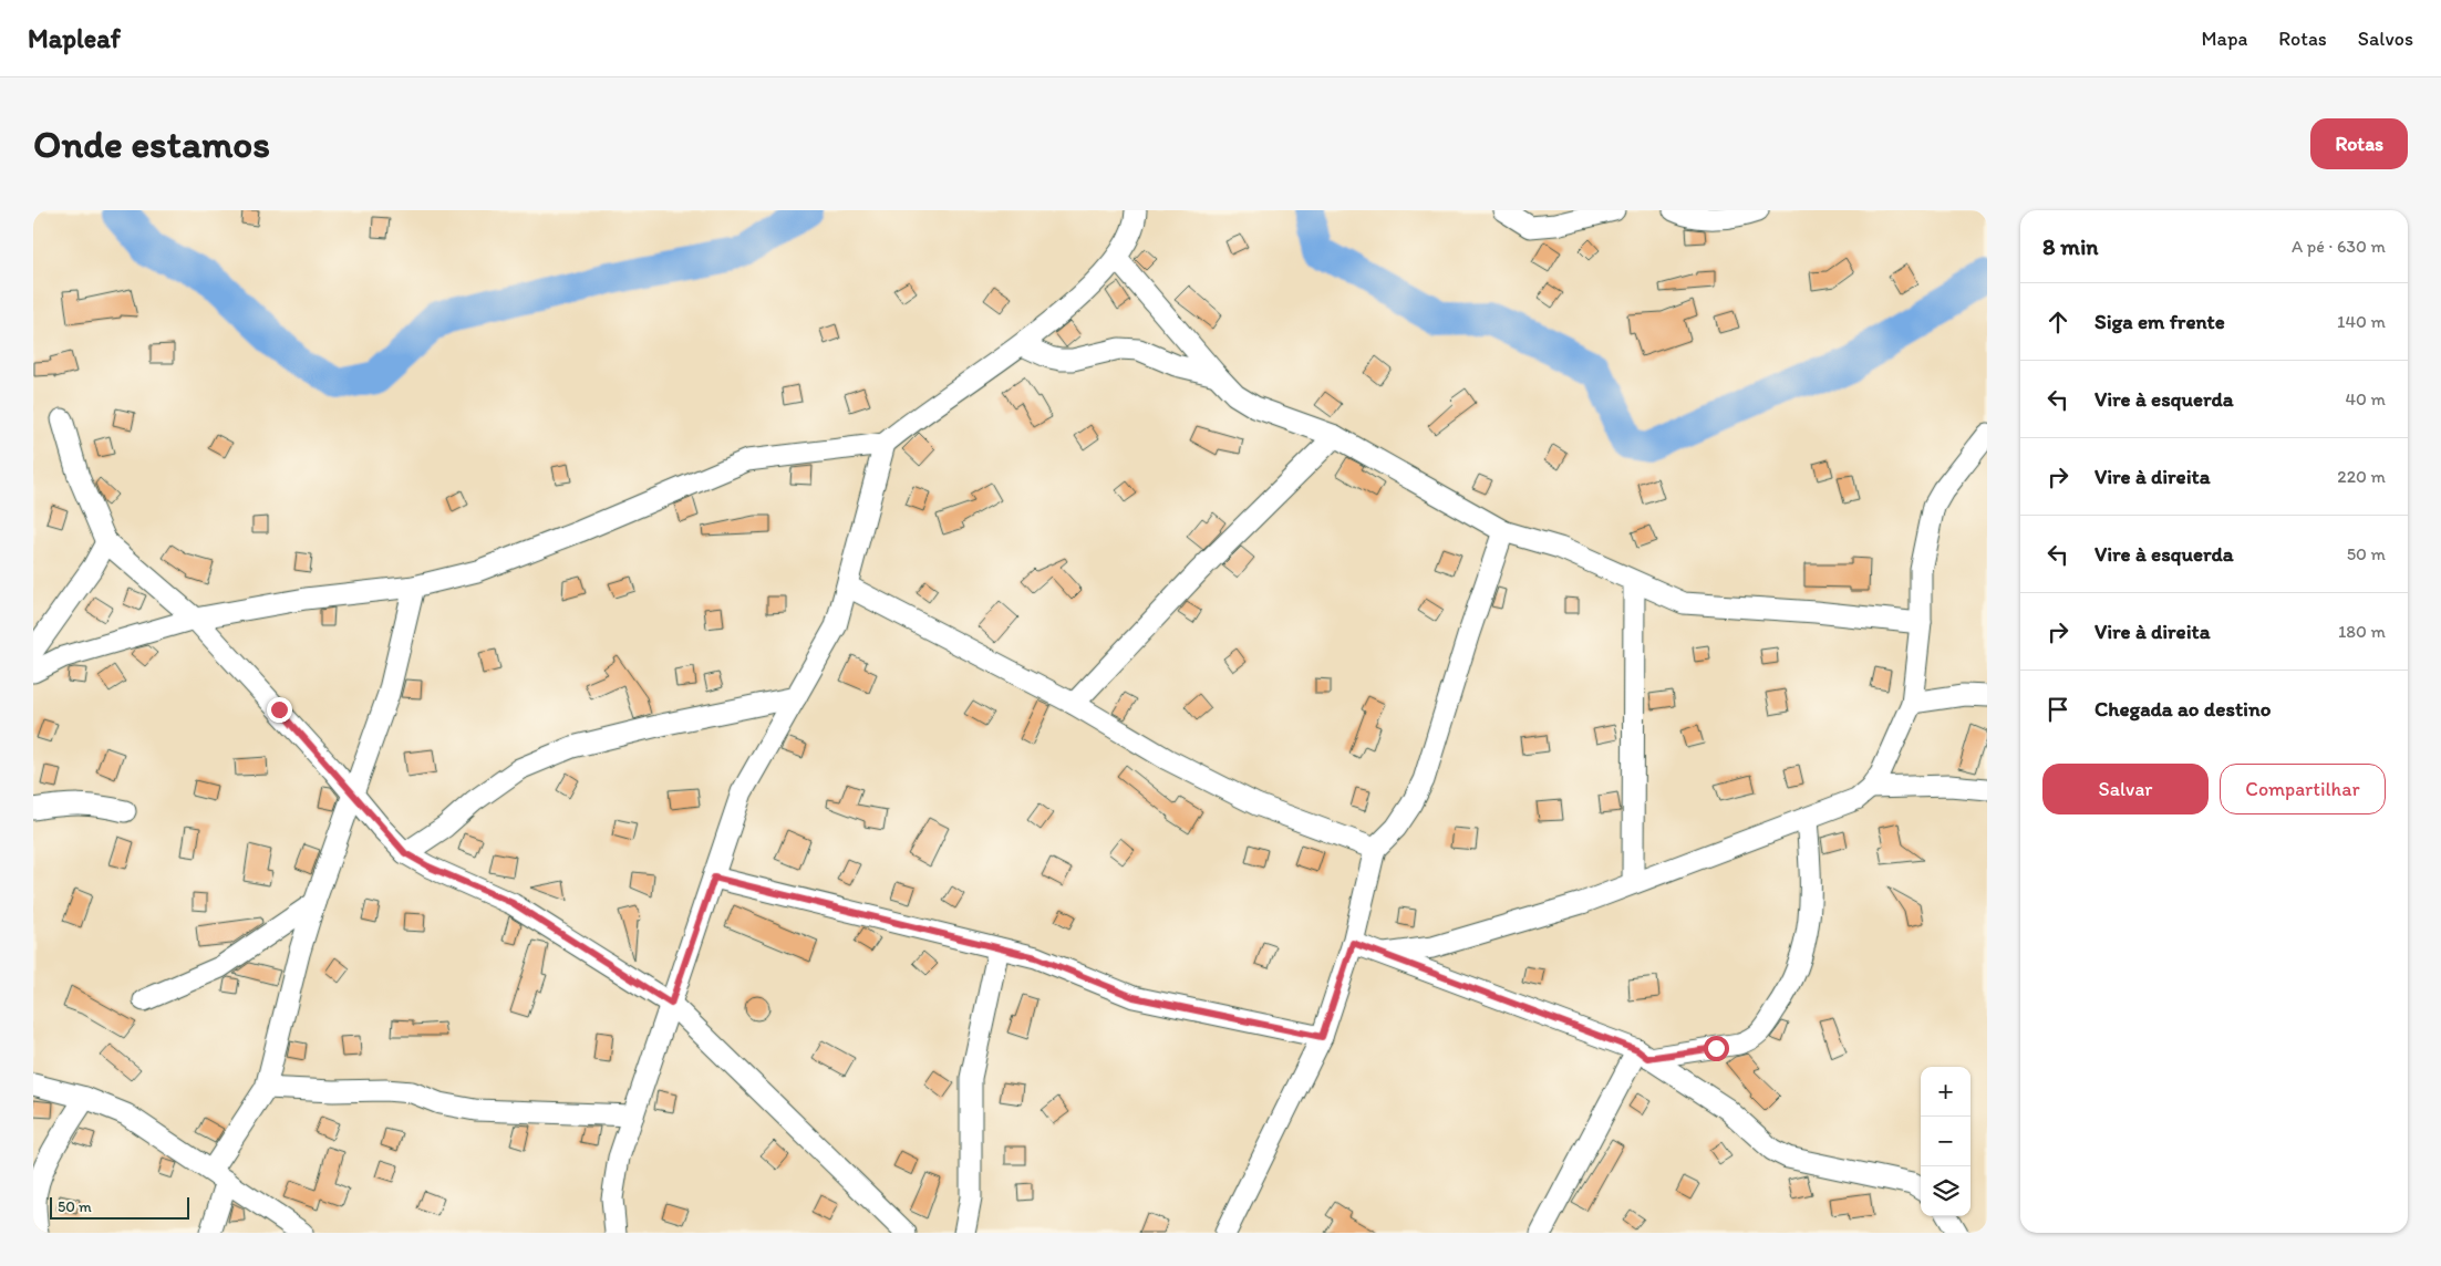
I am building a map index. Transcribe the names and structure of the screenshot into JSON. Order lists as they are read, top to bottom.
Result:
{
  "scale_bar": "50 m",
  "page": {
    "header": "Mapleaf",
    "nav": ["Mapa", "Rotas", "Salvos"],
    "buttons": [
      "Rotas",
      ["Salvar", "Compartilhar"]
    ],
    "title": "Onde estamos",
    "heading": ["8 min", "A pé · 630 m"],
    "list": [
      ["Siga em frente", "140 m"],
      ["Vire à esquerda", "40 m"],
      ["Vire à direita", "220 m"],
      ["Vire à esquerda", "50 m"],
      ["Vire à direita", "180 m"],
      "Chegada ao destino"
    ],
    "map_buttons": ["+", "−"],
    "scale": "50 m"
  }
}
